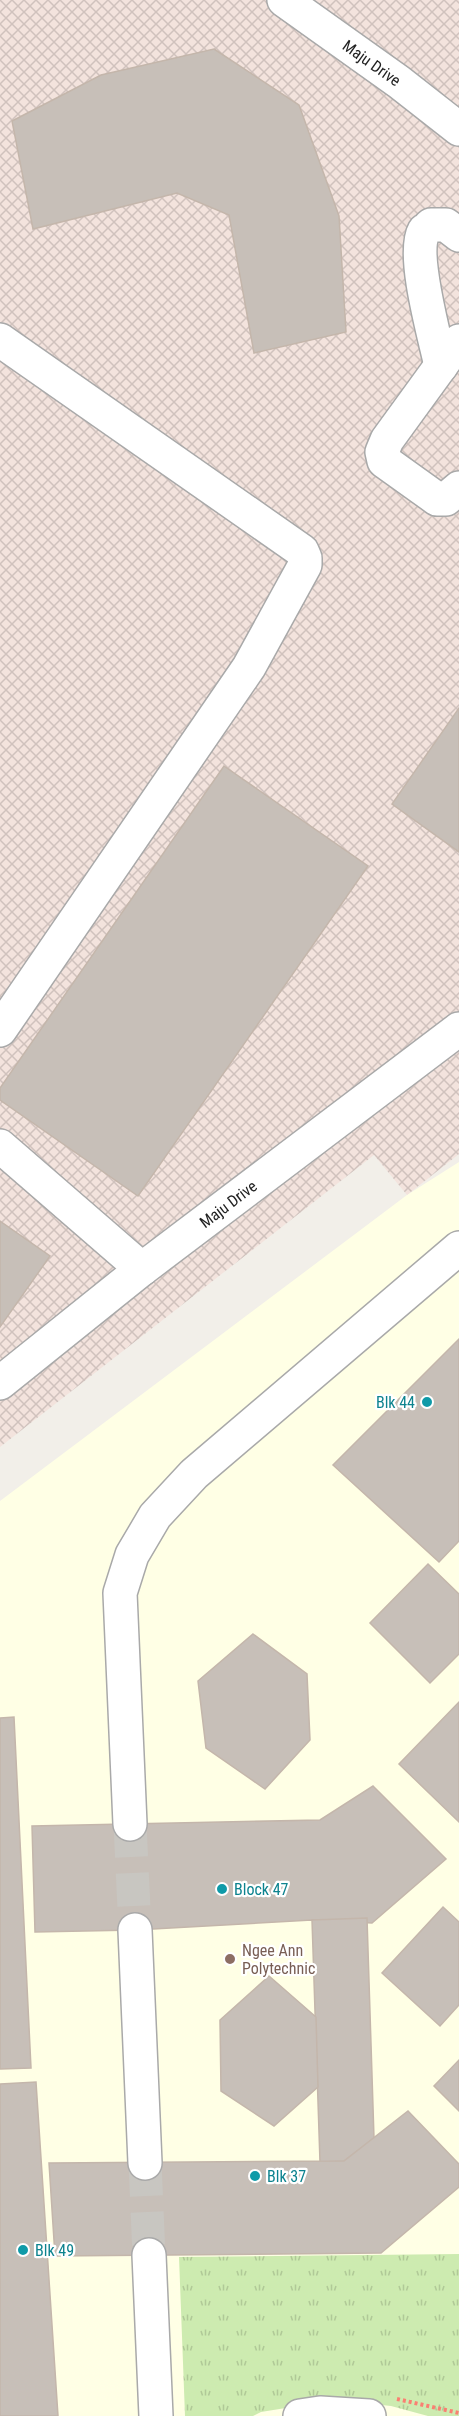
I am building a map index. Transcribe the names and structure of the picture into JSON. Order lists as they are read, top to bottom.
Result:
{
  "streets": {
    "lane": ["Maju Drive"]
  },
  "places": [
    "Blk 44",
    "Block 47",
    "Ngee Ann Polytechnic",
    "Blk 37",
    "Blk 49"
  ]
}
